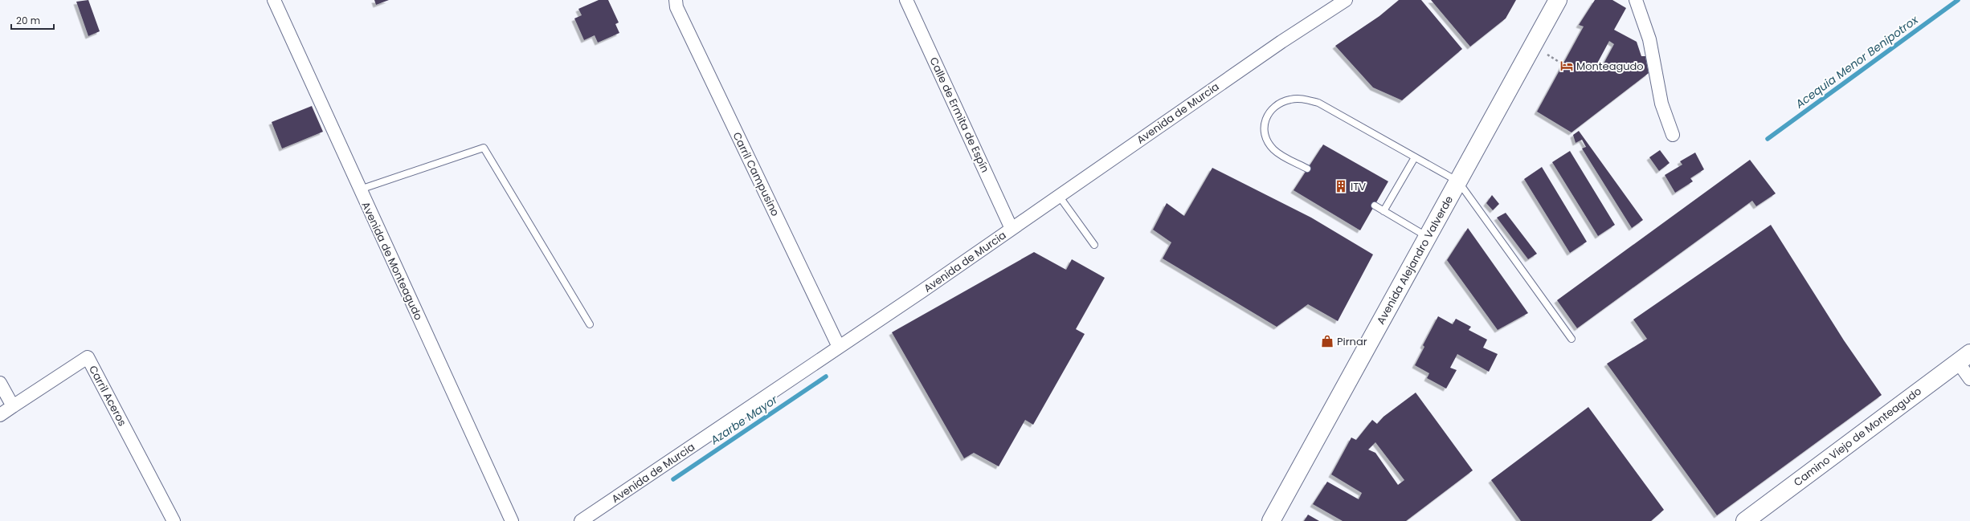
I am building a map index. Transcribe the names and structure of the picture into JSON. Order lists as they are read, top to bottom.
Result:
{
  "streets": {
    "main road": ["Avenida Alejandro Valverde", "Camino Viejo de Monteagudo"],
    "street": [
      "Avenida de Murcia",
      "Calle de Ermita de Espín",
      "Carril Campusino",
      "Avenida de Monteagudo",
      "Carril Aceros"
    ]
  },
  "crossings": [
    ["Avenida de Murcia", "Calle de Ermita de Espín"],
    ["Avenida de Murcia", "Carril Campusino"]
  ],
  "water": ["Acequia Menor Benipotrox", "Azarbe Mayor"],
  "places": {
    "hotel": ["Monteagudo"],
    "building": ["ITV"],
    "shop": ["Pirnar"]
  },
  "scale_bar": "20 m"
}
